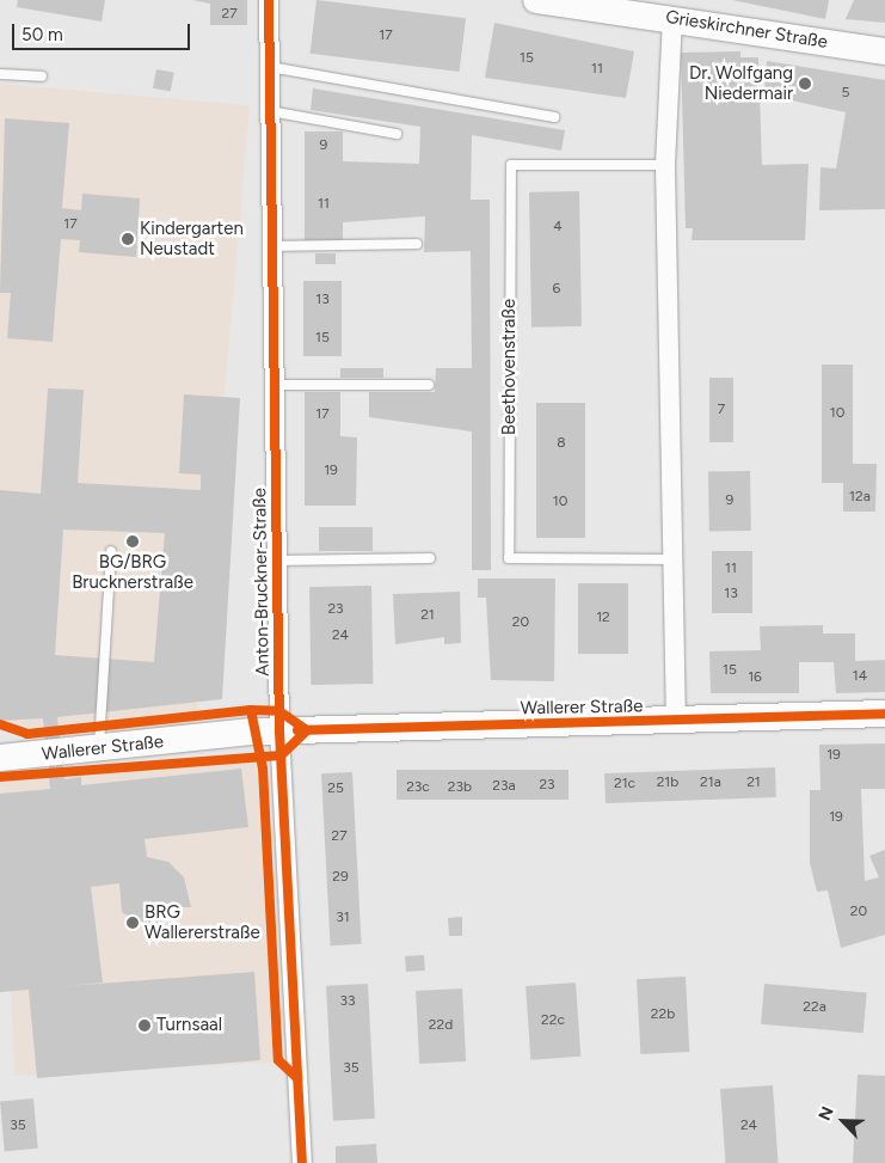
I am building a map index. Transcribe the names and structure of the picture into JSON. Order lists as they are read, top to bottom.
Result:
{
  "streets": {
    "street": ["Grieskirchner Straße", "Anton-Bruckner-Straße", "Wallerer Straße"],
    "lane": ["Beethovenstraße"]
  },
  "crossings": [
    ["Anton-Bruckner-Straße", "Wallerer Straße"]
  ],
  "places": [
    "Dr. Wolfgang Niedermair",
    "Kindergarten Neustadt",
    "BG/BRG Brucknerstraße",
    "BRG Wallererstraße",
    "Turnsaal"
  ],
  "house_numbers": [
    "27",
    "17",
    "15",
    "11",
    "5",
    "9",
    "11",
    "17",
    "4",
    "6",
    "13",
    "15",
    "7",
    "10",
    "17",
    "8",
    "19",
    "12a",
    "9",
    "10",
    "11",
    "13",
    "23",
    "21",
    "12",
    "20",
    "24",
    "15",
    "14",
    "16",
    "19",
    "21b",
    "21a",
    "21",
    "21c",
    "23",
    "23a",
    "23c",
    "23b",
    "25",
    "19",
    "27",
    "29",
    "20",
    "31",
    "33",
    "22a",
    "22b",
    "22c",
    "22d",
    "35",
    "35",
    "24"
  ],
  "scale_bar": "50 m",
  "north": "top left"
}
